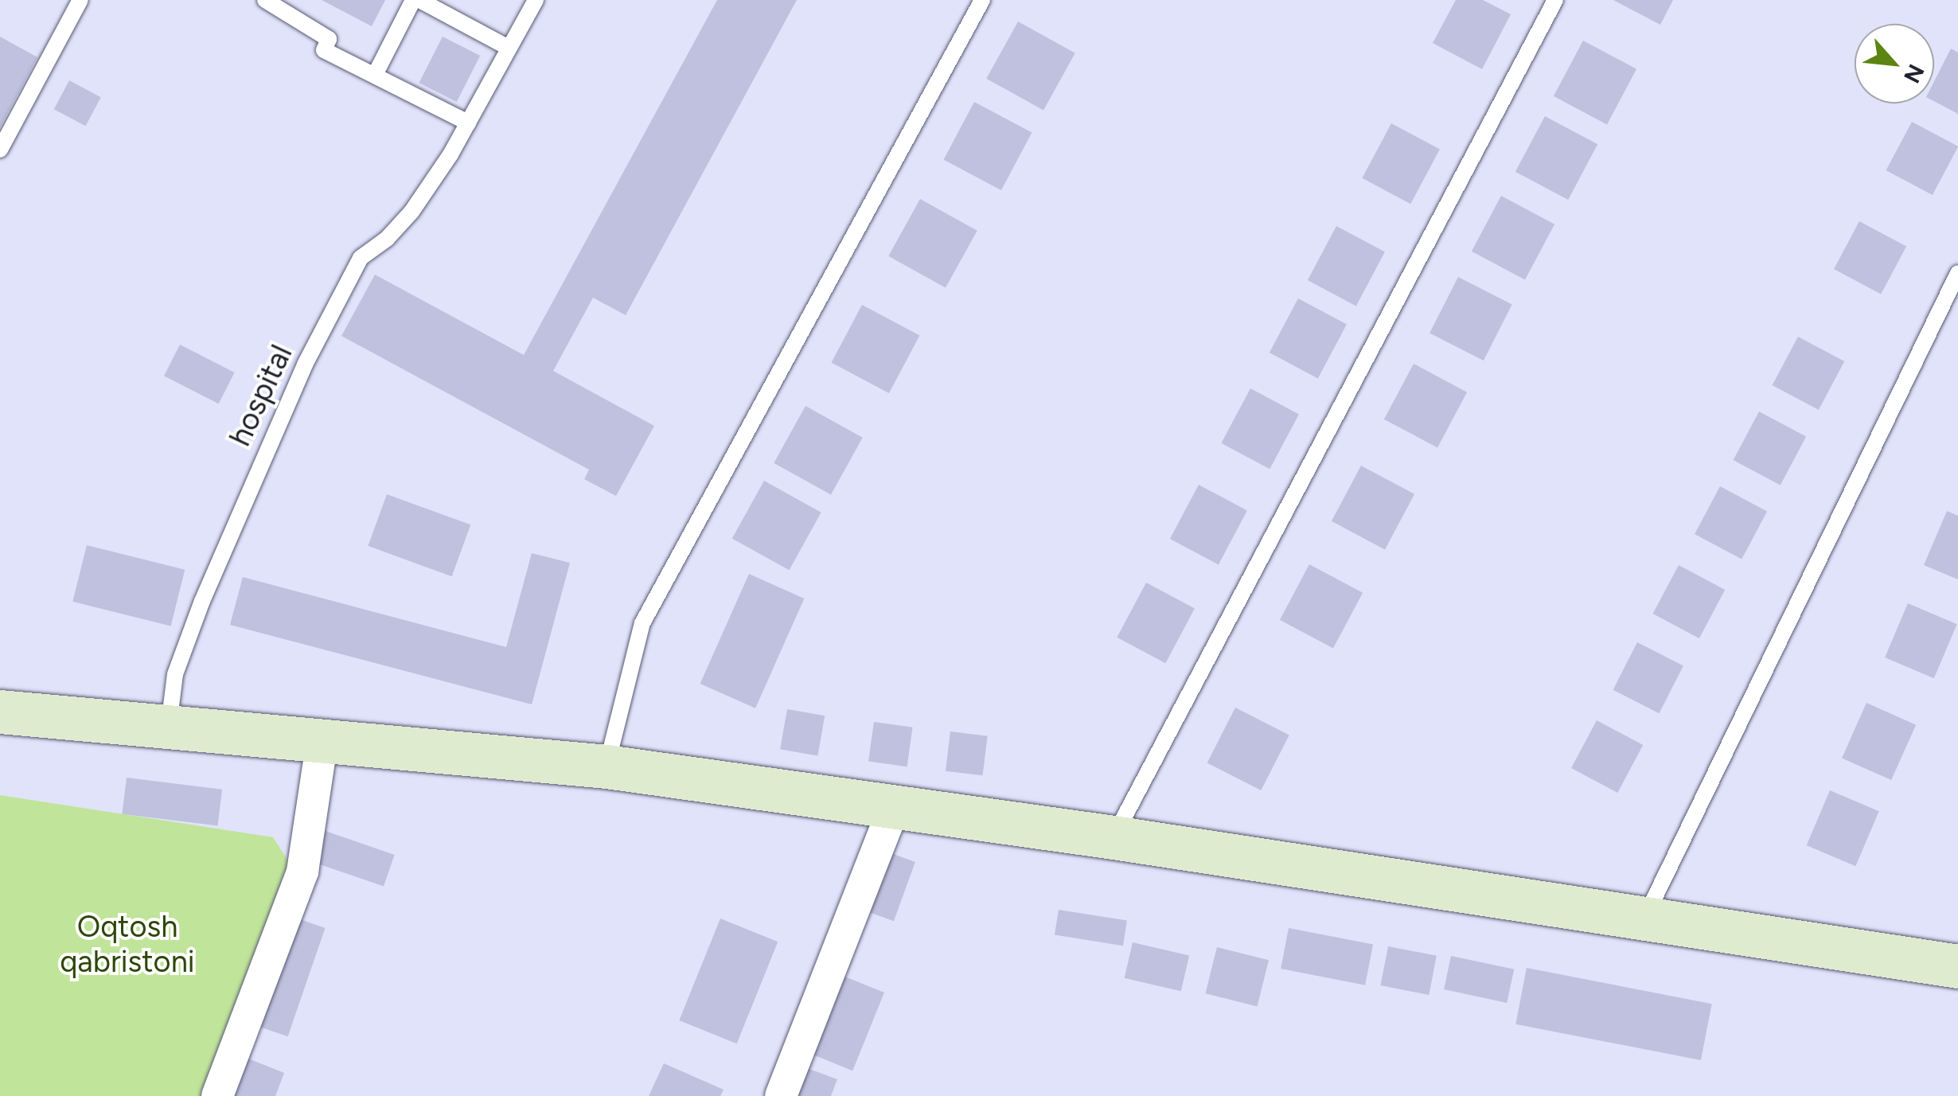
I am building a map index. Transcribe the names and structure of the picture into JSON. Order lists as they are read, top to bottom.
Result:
{
  "streets": {
    "lane": ["hospital"]
  },
  "parks": ["Oqtosh qabristoni"],
  "north": "bottom right"
}
